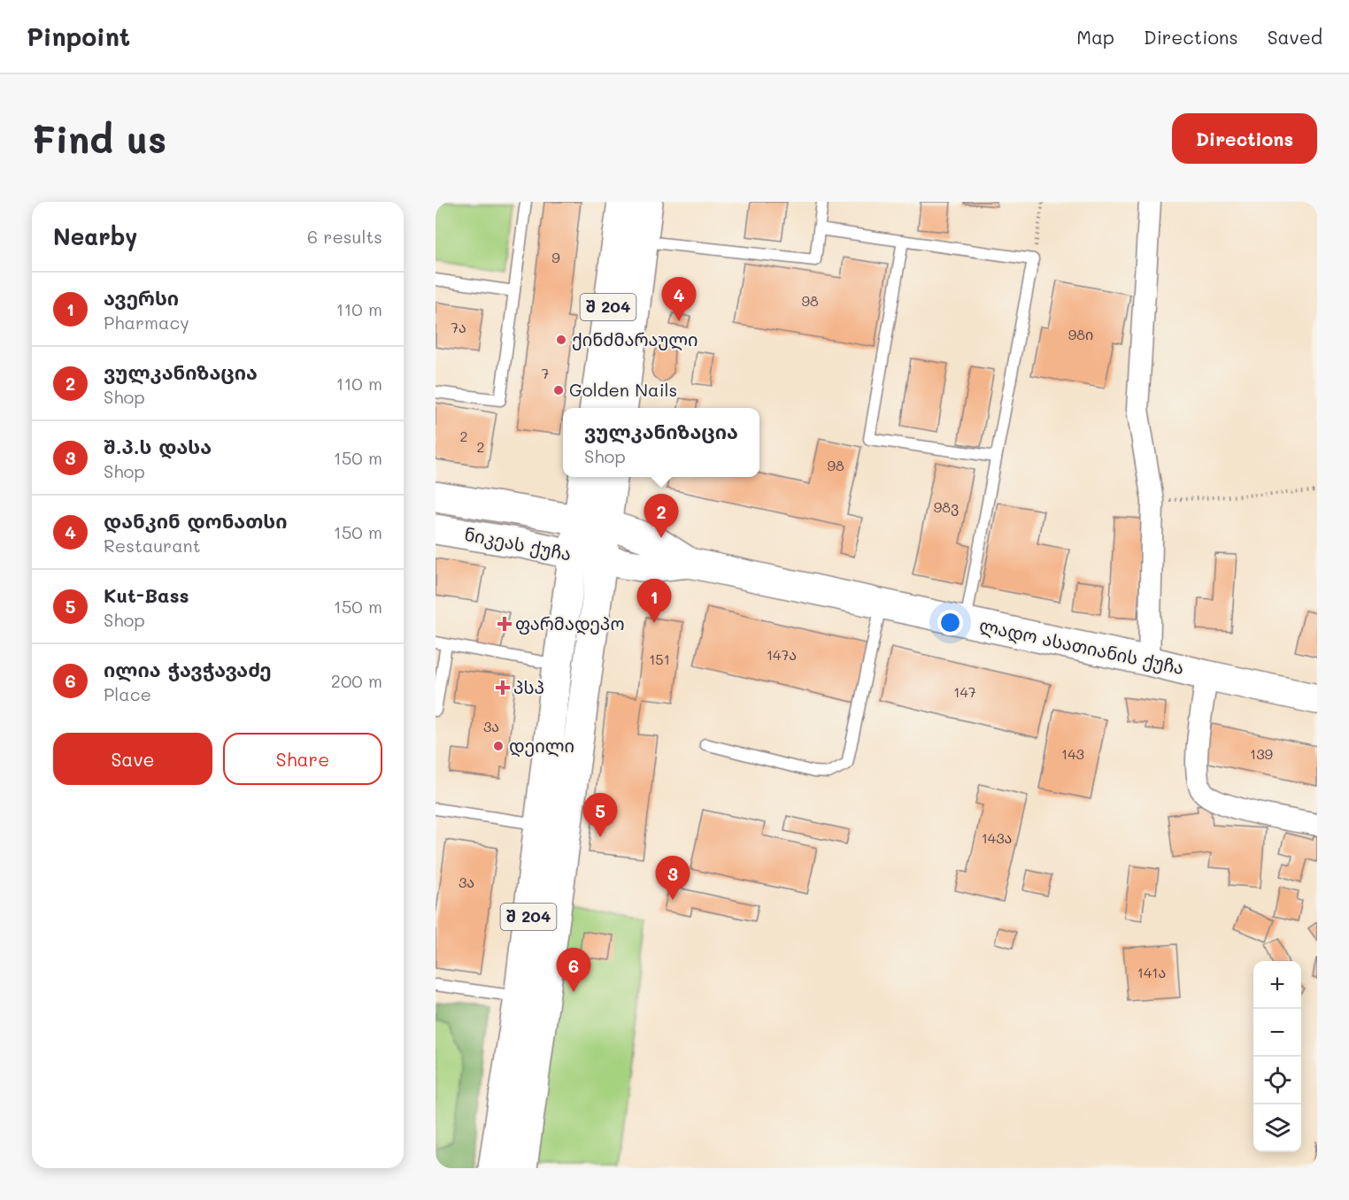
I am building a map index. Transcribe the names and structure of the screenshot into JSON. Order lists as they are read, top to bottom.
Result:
{
  "streets": {
    "main road": ["შ 204", "ნიკეას ქუჩა", "ლადო ასათიანის ქუჩა"]
  },
  "crossings": [
    ["შ 204", "ნიკეას ქუჩა"],
    ["შ 204", "ლადო ასათიანის ქუჩა"],
    ["ნიკეას ქუჩა", "ლადო ასათიანის ქუჩა"]
  ],
  "places": {
    "other": ["ქინძმარაული", "Golden Nails", "დეილი"],
    "health": ["ფარმადეპო", "პსპ"]
  },
  "house_numbers": [
    "9",
    "98",
    "7ა",
    "98ი",
    "7",
    "2",
    "2",
    "98",
    "98ვ",
    "147ა",
    "151",
    "147",
    "3ა",
    "143",
    "139",
    "143ა",
    "3ა",
    "141ა"
  ],
  "page": {
    "header": "Pinpoint",
    "nav": ["Map", "Directions", "Saved"],
    "buttons": [
      "Directions",
      ["Save", "Share"]
    ],
    "title": "Find us",
    "heading": ["Nearby", "6 results"],
    "list": [
      {
        "mark": "1",
        "name": "ავერსი",
        "note": "Pharmacy",
        "value": "110 m"
      },
      {
        "mark": "2",
        "name": "ვულკანიზაცია",
        "note": "Shop",
        "value": "110 m"
      },
      {
        "mark": "3",
        "name": "შ.პ.ს დასა",
        "note": "Shop",
        "value": "150 m"
      },
      {
        "mark": "4",
        "name": "დანკინ დონათსი",
        "note": "Restaurant",
        "value": "150 m"
      },
      {
        "mark": "5",
        "name": "Kut-Bass",
        "note": "Shop",
        "value": "150 m"
      },
      {
        "mark": "6",
        "name": "ილია ჭავჭავაძე",
        "note": "Place",
        "value": "200 m"
      }
    ],
    "pins": [
      "4",
      "2",
      "1",
      "5",
      "3",
      "6"
    ],
    "popup": ["ვულკანიზაცია", "Shop"],
    "map_buttons": ["+", "−"]
  }
}
